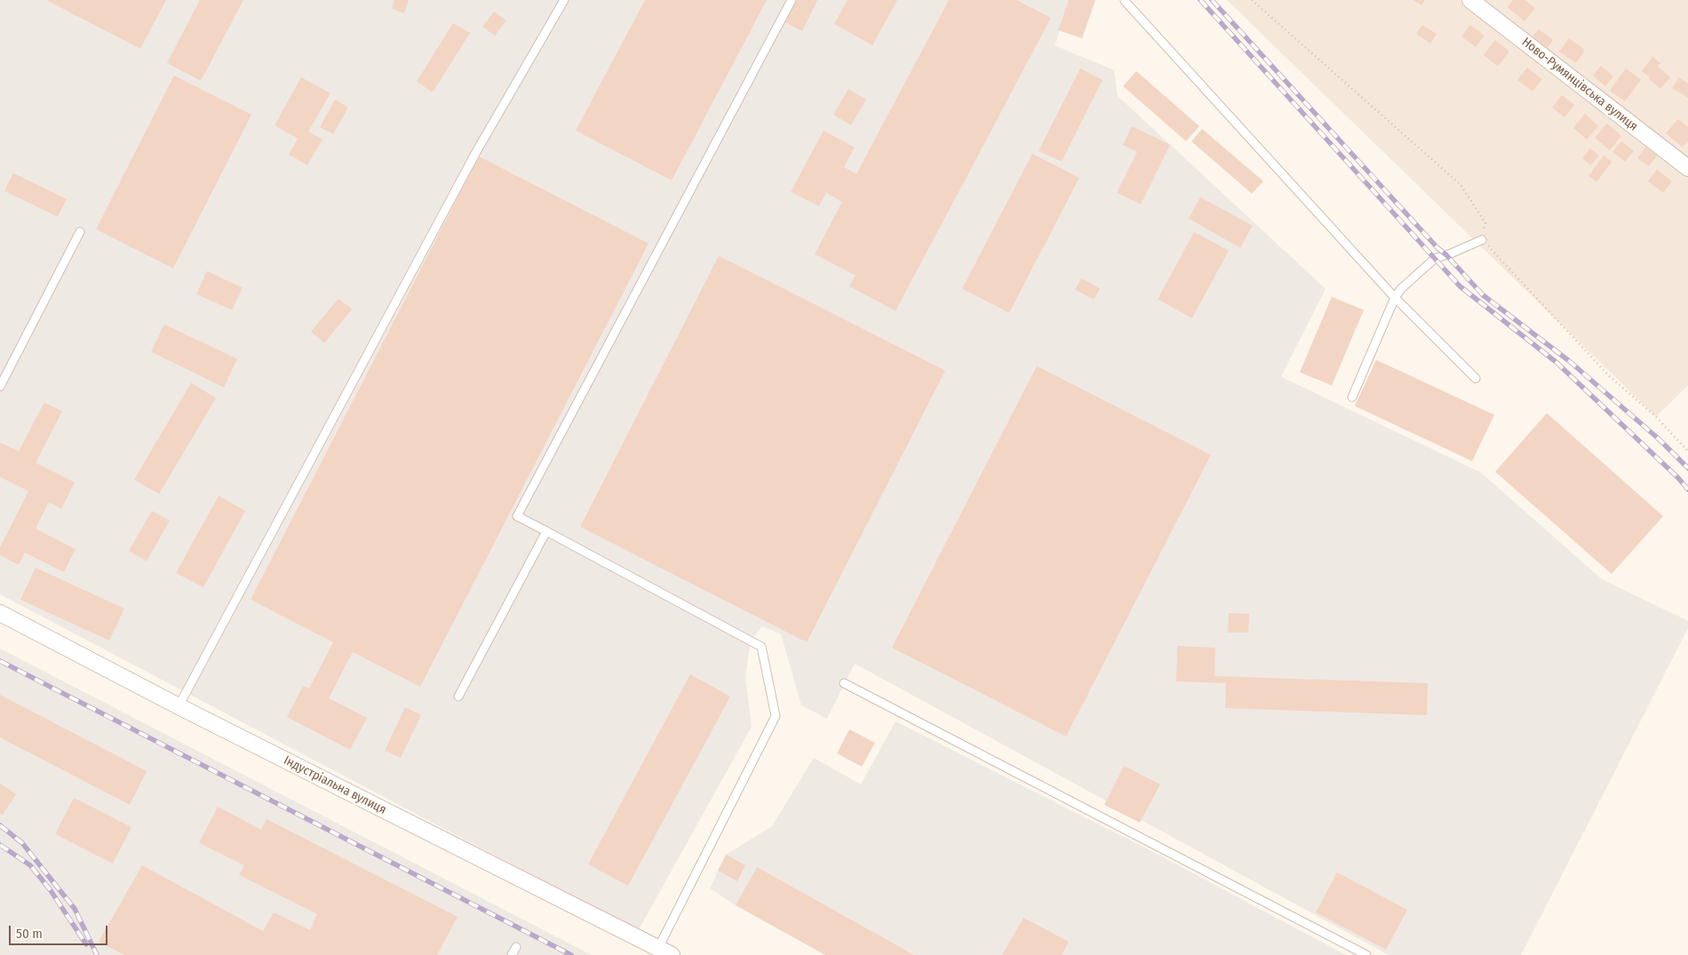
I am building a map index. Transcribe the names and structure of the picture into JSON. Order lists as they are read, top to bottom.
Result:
{
  "streets": {
    "street": ["Ново-Румянцівська вулиця", "Індустріальна вулиця"]
  },
  "scale_bar": "50 m"
}
